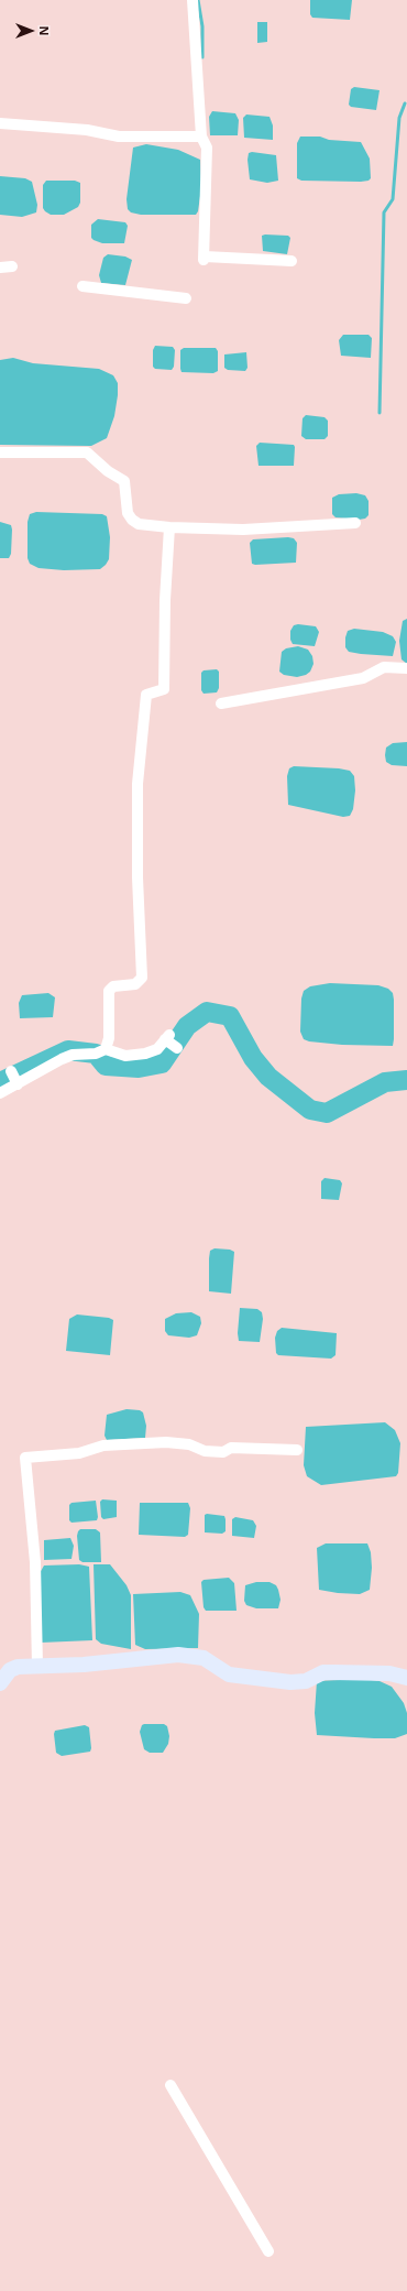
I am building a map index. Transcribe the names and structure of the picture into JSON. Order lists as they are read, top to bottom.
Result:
{
  "north": "right"
}
